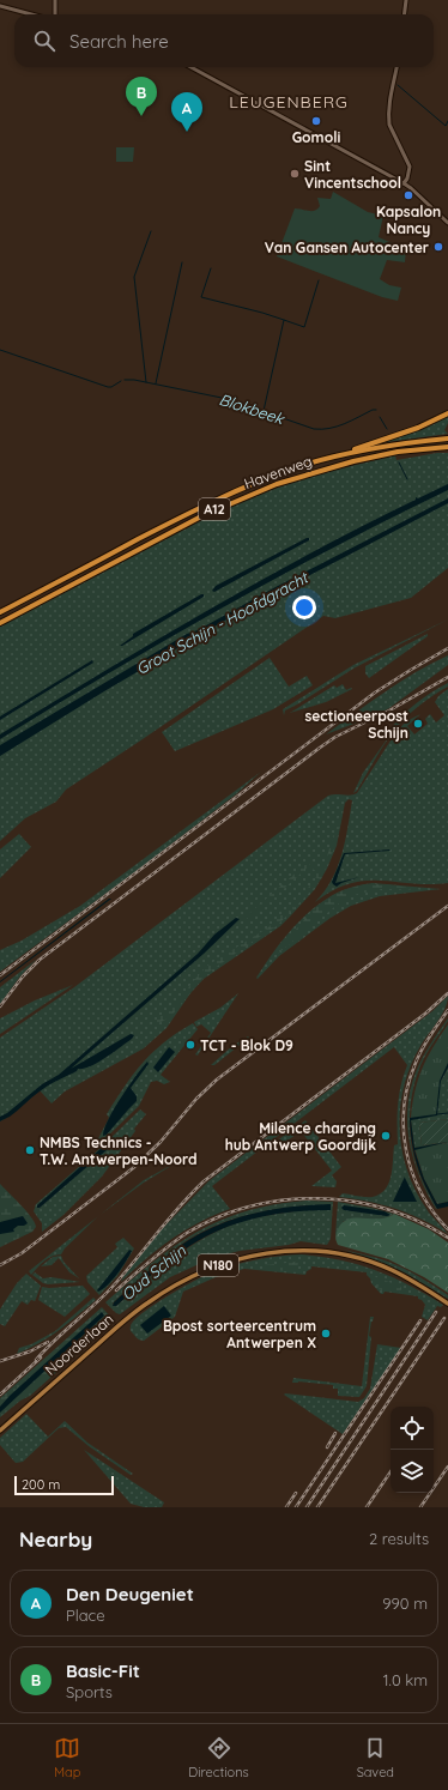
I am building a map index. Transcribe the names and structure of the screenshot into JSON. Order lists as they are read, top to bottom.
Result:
{
  "streets": {
    "highway": ["Havenweg", "A12"],
    "main road": ["N180", "Noorderlaan"]
  },
  "districts": ["LEUGENBERG"],
  "water": ["Blokbeek", "Groot Schijn - Hoofdgracht", "Oud Schijn"],
  "places": [
    "Gomoli",
    "Sint Vincentschool",
    "Kapsalon Nancy",
    "Van Gansen Autocenter",
    "sectioneerpost Schijn",
    "TCT - Blok D9",
    "Milence charging hub Antwerp Goordijk",
    "NMBS Technics - T.W. Antwerpen-Noord",
    "Bpost sorteercentrum Antwerpen X"
  ],
  "scale_bar": "200 m",
  "page": {
    "search": "Search here",
    "pins": ["B", "A"],
    "scale": "200 m",
    "heading": ["Nearby", "2 results"],
    "list": [
      {
        "mark": "A",
        "name": "Den Deugeniet",
        "note": "Place",
        "value": "990 m"
      },
      {
        "mark": "B",
        "name": "Basic-Fit",
        "note": "Sports",
        "value": "1.0 km"
      }
    ],
    "nav": ["Map", "Directions", "Saved"]
  }
}
